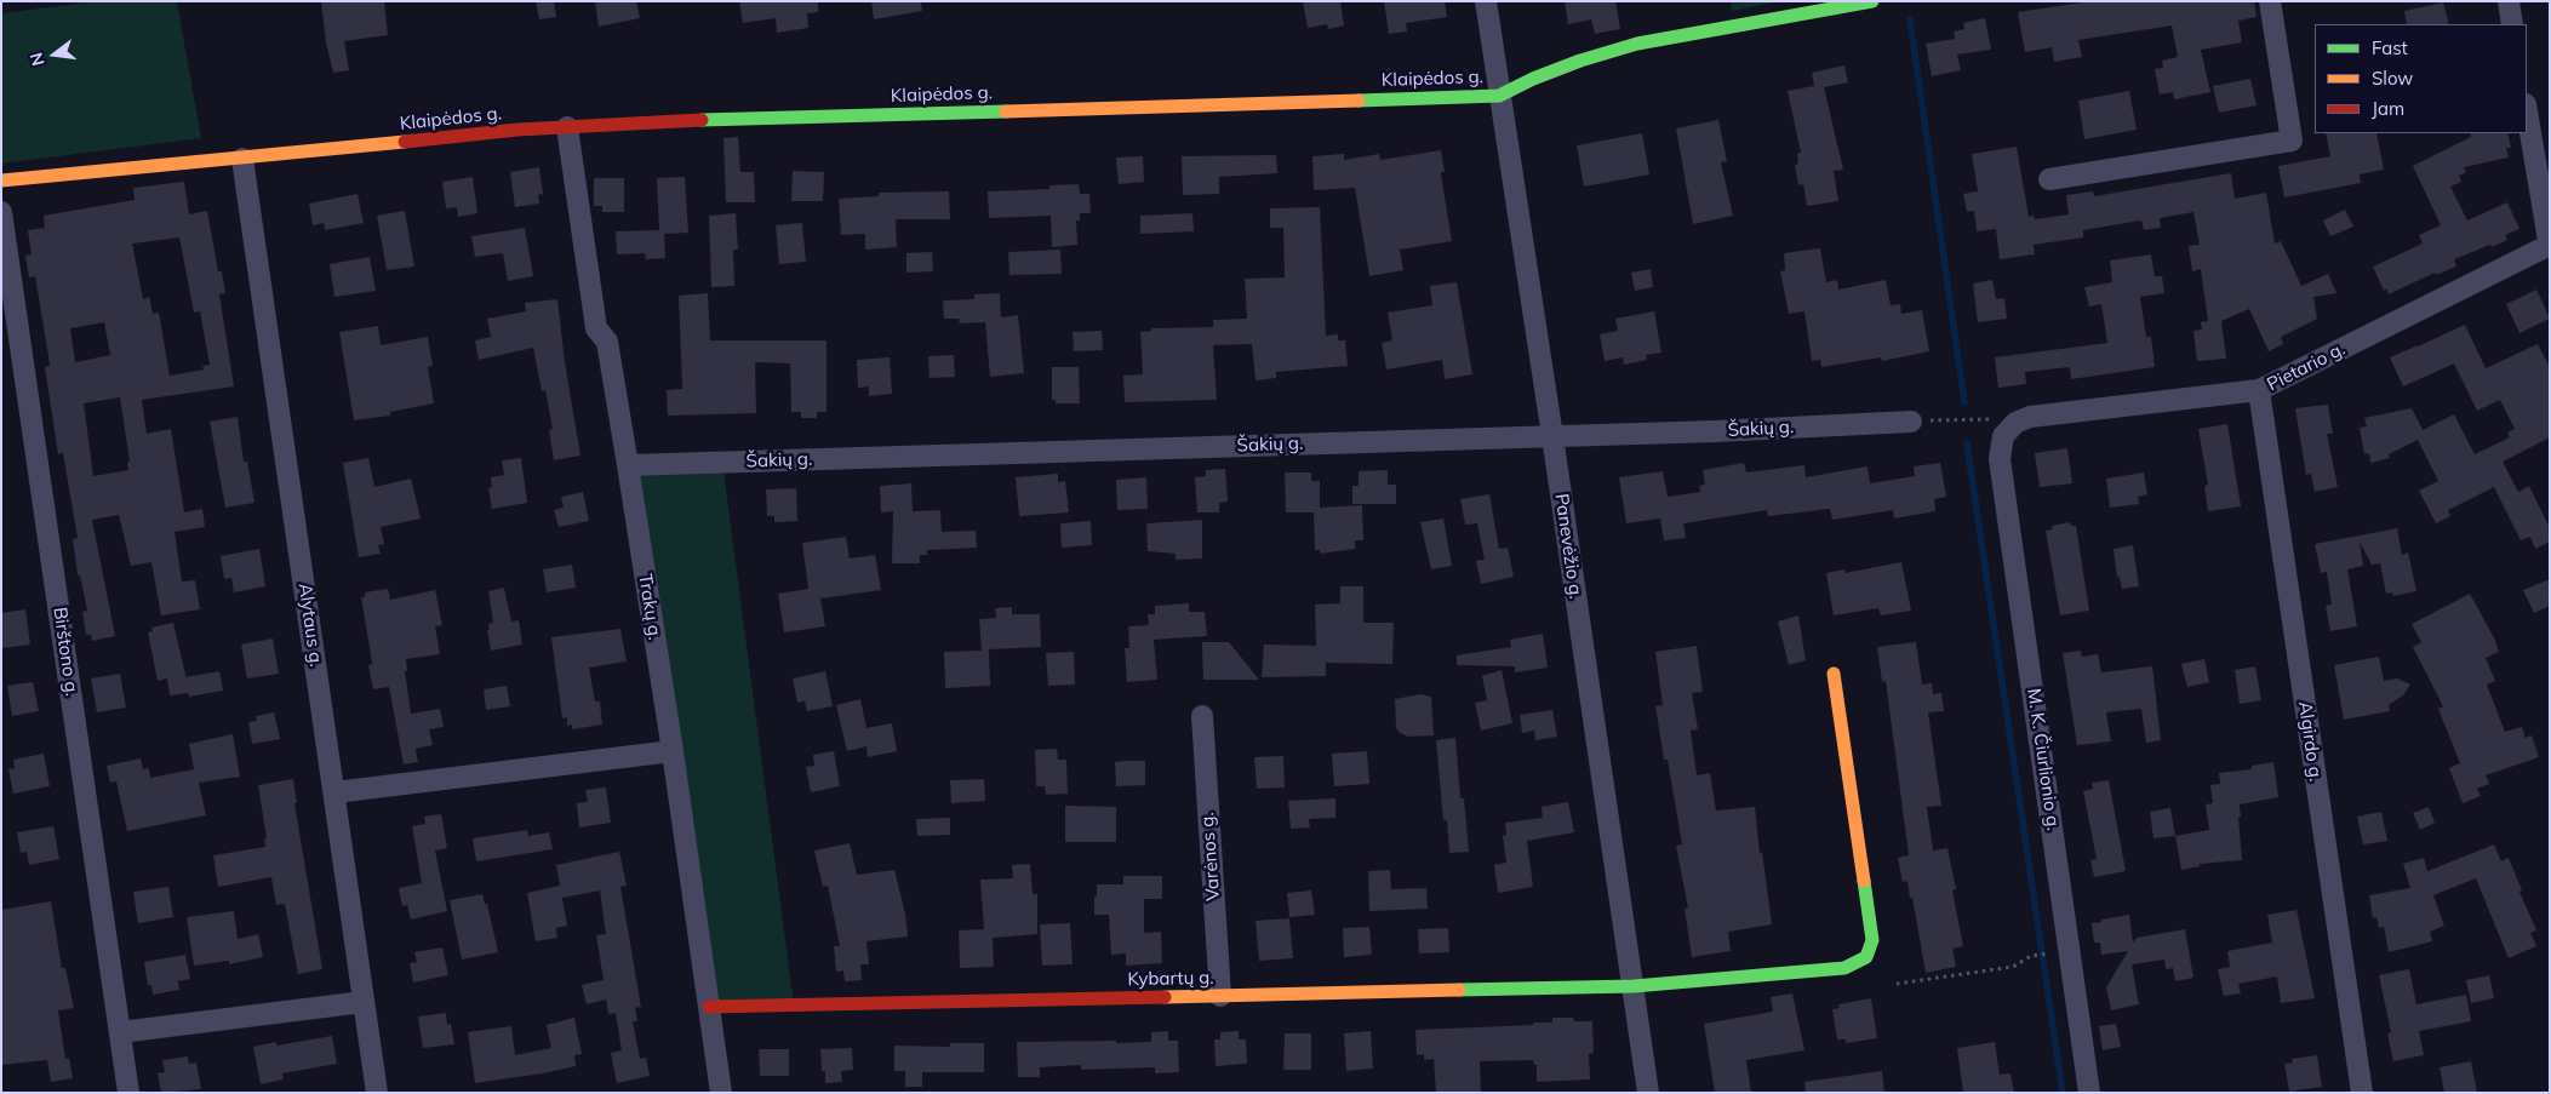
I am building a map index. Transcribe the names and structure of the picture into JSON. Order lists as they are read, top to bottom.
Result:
{
  "streets": {
    "street": [
      "Klaipėdos g.",
      "Pietario g.",
      "Šakių g.",
      "Panevėžio g.",
      "Trakų g.",
      "Alytaus g.",
      "Birštono g.",
      "Algirdo g.",
      "M. K. Čiurlionio g.",
      "Varėnos g.",
      "Kybartų g."
    ]
  },
  "crossings": [
    ["Klaipėdos g.", "Panevėžio g."],
    ["Klaipėdos g.", "Trakų g."],
    ["Klaipėdos g.", "Alytaus g."],
    ["Pietario g.", "Algirdo g."],
    ["Pietario g.", "M. K. Čiurlionio g."],
    ["Šakių g.", "Panevėžio g."],
    ["Šakių g.", "Trakų g."],
    ["Panevėžio g.", "Kybartų g."],
    ["Trakų g.", "Kybartų g."],
    ["Varėnos g.", "Kybartų g."]
  ],
  "legend": ["Fast", "Slow", "Jam"],
  "north": "left"
}
